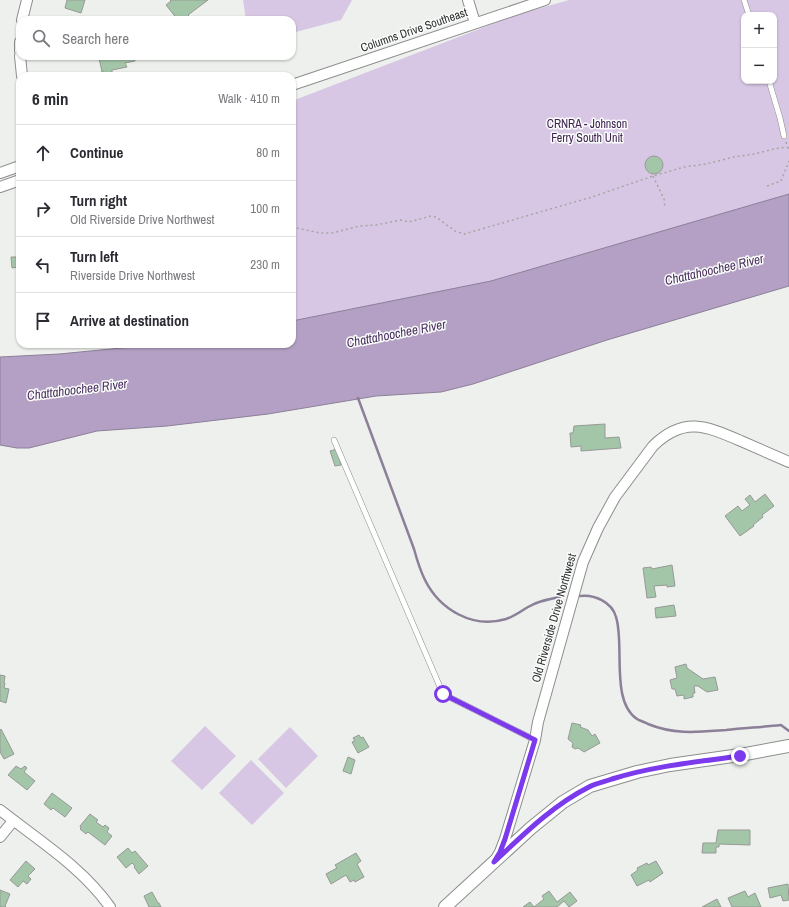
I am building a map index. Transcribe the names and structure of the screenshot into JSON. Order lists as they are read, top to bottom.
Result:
{
  "streets": {
    "street": ["Columns Drive Southeast", "Old Riverside Drive Northwest"]
  },
  "water": ["Chattahoochee River"],
  "parks": ["CRNRA - Johnson Ferry South Unit"],
  "page": {
    "map_buttons": ["+", "−"],
    "search": "Search here",
    "heading": ["6 min", "Walk · 410 m"],
    "list": [
      ["Continue", "80 m"],
      ["Turn right", "Old Riverside Drive Northwest", "100 m"],
      ["Turn left", "Riverside Drive Northwest", "230 m"],
      "Arrive at destination"
    ]
  }
}
